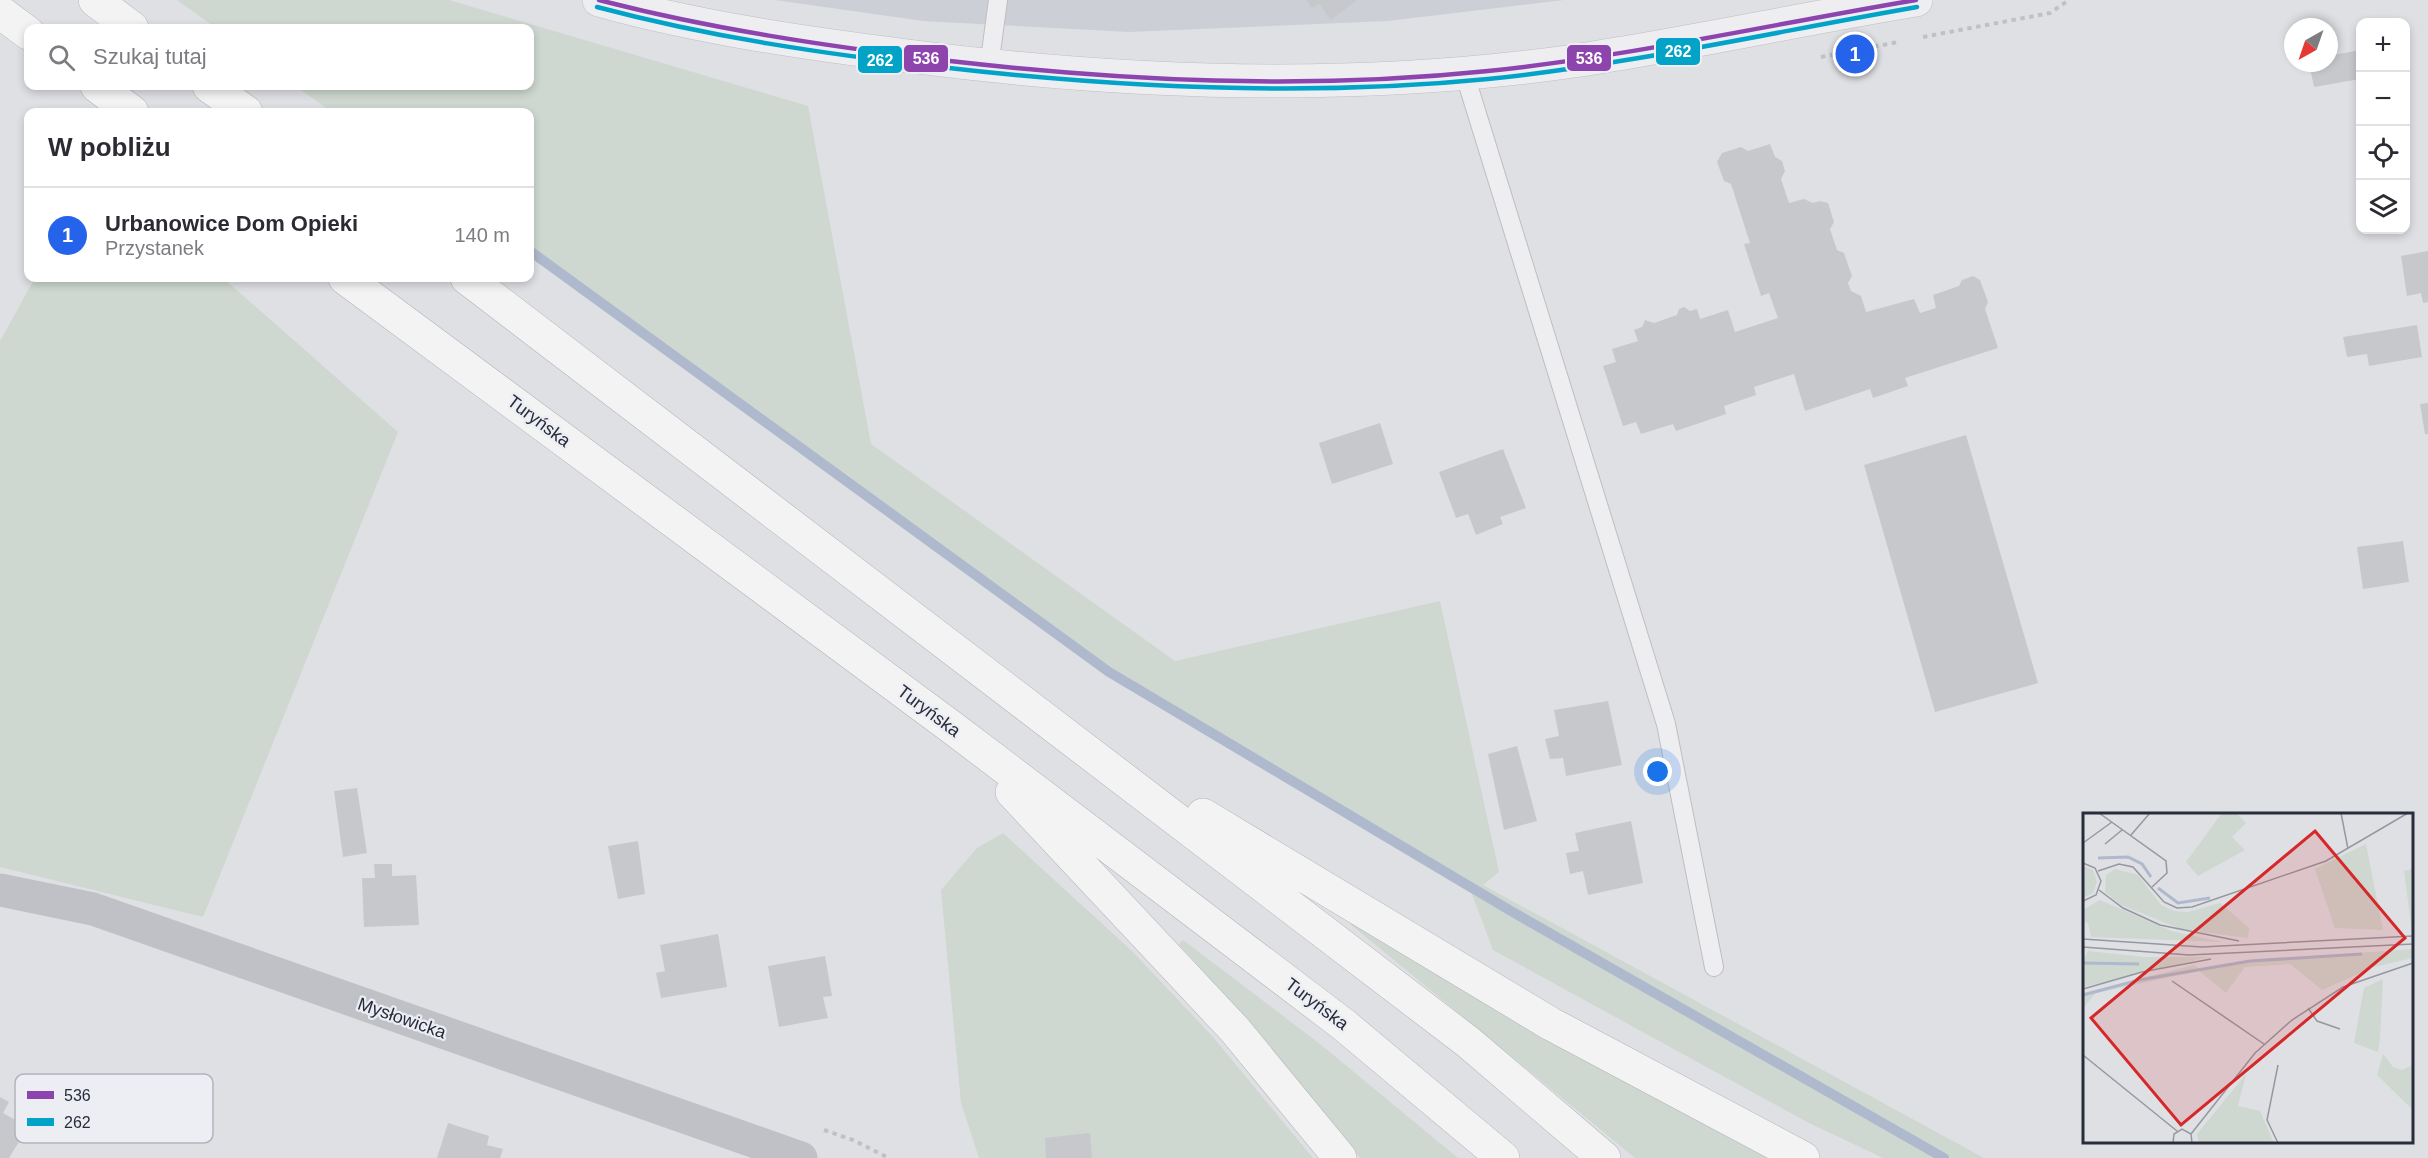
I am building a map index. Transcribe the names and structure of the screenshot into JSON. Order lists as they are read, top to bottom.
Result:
{
  "streets": {
    "highway": ["Turyńska"],
    "street": ["Mysłowicka"]
  },
  "lines": ["transit line 536", "transit line 262"],
  "legend": ["536", "262"],
  "north": "bottom left",
  "page": {
    "map_buttons": ["+", "−"],
    "search": "Szukaj tutaj",
    "pins": "1",
    "heading": "W pobliżu",
    "list": [
      {
        "mark": "1",
        "name": "Urbanowice Dom Opieki",
        "note": "Przystanek",
        "value": "140 m"
      }
    ]
  }
}
